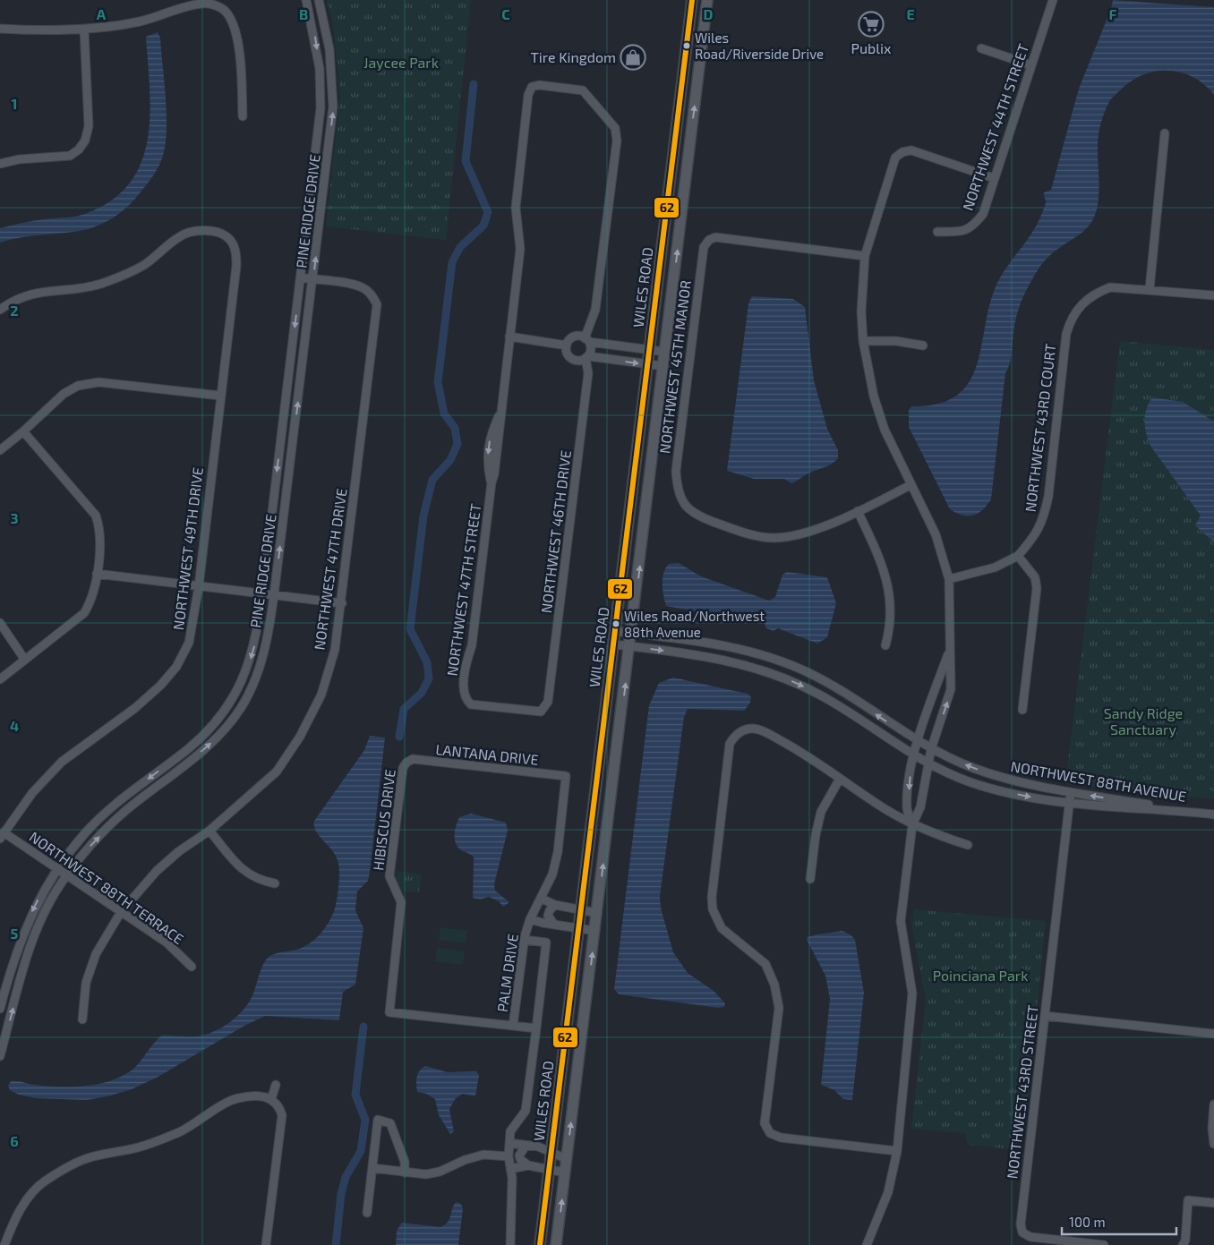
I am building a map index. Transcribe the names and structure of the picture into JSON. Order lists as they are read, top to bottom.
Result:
{
  "streets": {
    "main road": ["WILES ROAD"],
    "street": [
      "NORTHWEST 44TH STREET",
      "PINE RIDGE DRIVE",
      "NORTHWEST 45TH MANOR",
      "NORTHWEST 43RD COURT",
      "NORTHWEST 46TH DRIVE",
      "NORTHWEST 49TH DRIVE",
      "NORTHWEST 47TH DRIVE",
      "NORTHWEST 47TH STREET",
      "LANTANA DRIVE",
      "NORTHWEST 88TH AVENUE",
      "HIBISCUS DRIVE",
      "NORTHWEST 88TH TERRACE",
      "PALM DRIVE",
      "NORTHWEST 43RD STREET"
    ]
  },
  "crossings": [
    ["PINE RIDGE DRIVE", "NORTHWEST 47TH DRIVE"],
    ["PINE RIDGE DRIVE", "NORTHWEST 88TH TERRACE"],
    ["WILES ROAD", "NORTHWEST 88TH AVENUE"],
    ["WILES ROAD", "PALM DRIVE"],
    ["NORTHWEST 46TH DRIVE", "NORTHWEST 47TH STREET"],
    ["NORTHWEST 49TH DRIVE", "NORTHWEST 88TH TERRACE"],
    ["NORTHWEST 47TH DRIVE", "NORTHWEST 88TH TERRACE"],
    ["LANTANA DRIVE", "HIBISCUS DRIVE"],
    ["LANTANA DRIVE", "PALM DRIVE"],
    ["NORTHWEST 88TH AVENUE", "NORTHWEST 43RD STREET"],
    ["HIBISCUS DRIVE", "PALM DRIVE"]
  ],
  "parks": ["Jaycee Park", "Sandy Ridge Sanctuary", "Poinciana Park"],
  "places": {
    "supermarket": ["Publix"],
    "other": ["Wiles Road/Riverside Drive", "Wiles Road/Northwest 88th Avenue"],
    "shop": ["Tire Kingdom"]
  },
  "lines": ["transit line 62"],
  "scale_bar": "100 m",
  "grid": {
    "columns": [
      "A",
      "B",
      "C",
      "D",
      "E",
      "F"
    ],
    "rows": [
      "1",
      "2",
      "3",
      "4",
      "5",
      "6"
    ]
  }
}
